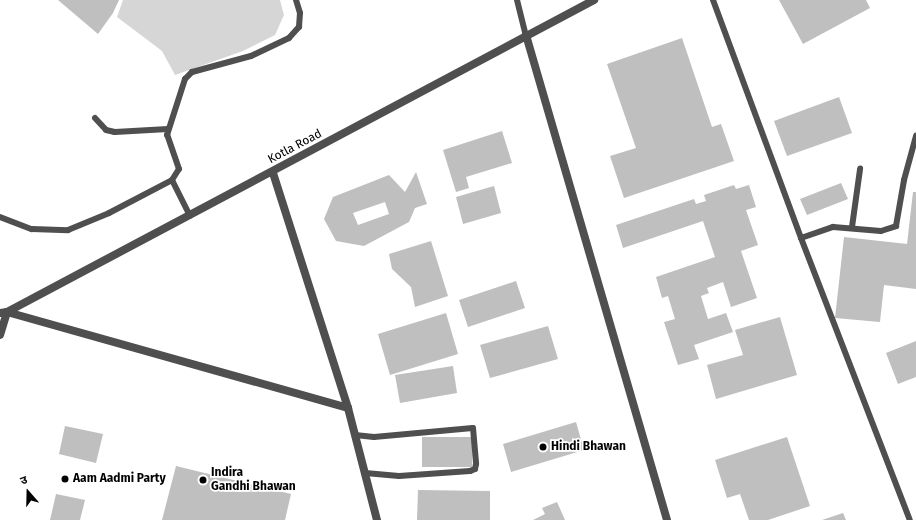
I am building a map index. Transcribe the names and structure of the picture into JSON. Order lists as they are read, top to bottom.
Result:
{
  "streets": {
    "street": ["Kotla Road"]
  },
  "places": ["Hindi Bhawan", "Aam Aadmi Party", "Indira Gandhi Bhawan"],
  "north": "top"
}
